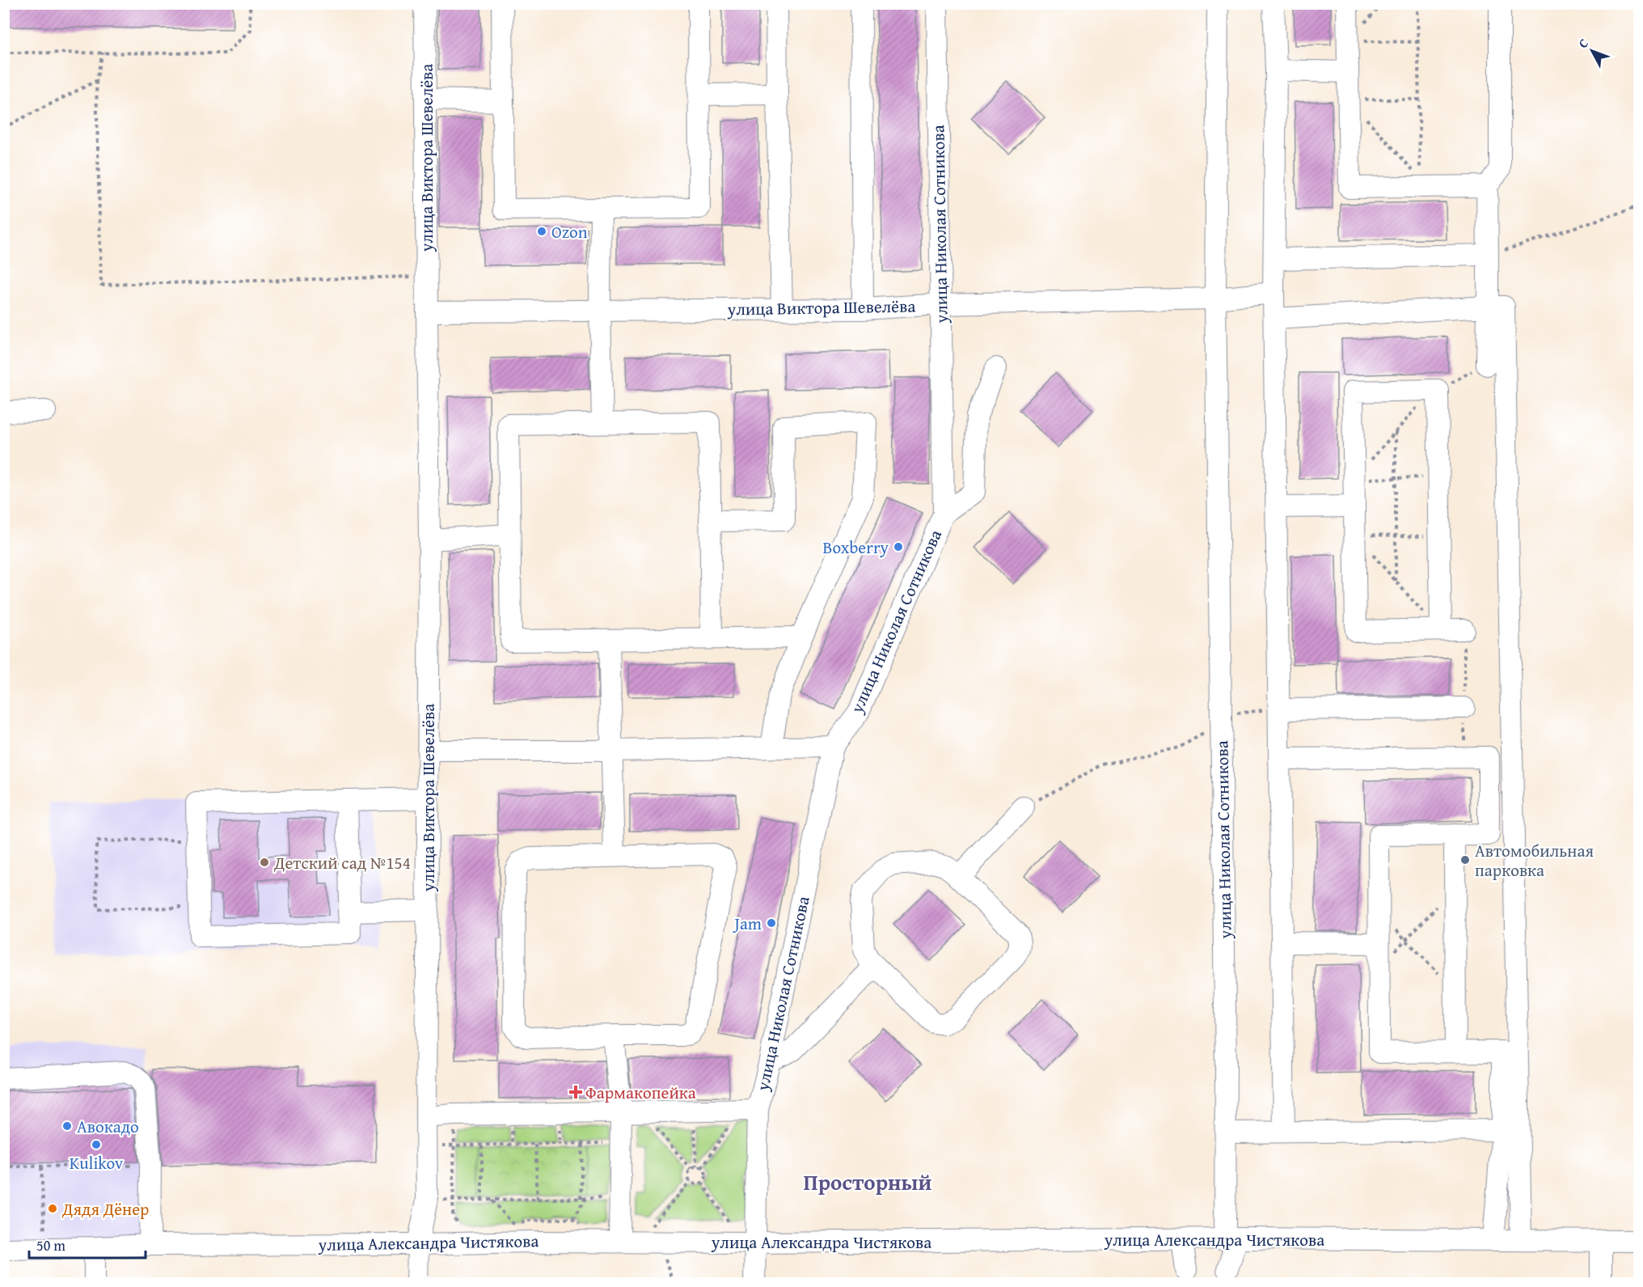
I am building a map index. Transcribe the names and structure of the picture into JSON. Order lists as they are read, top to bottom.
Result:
{
  "streets": {
    "street": ["улица Виктора Шевелёва", "улица Николая Сотникова", "улица Александра Чистякова"]
  },
  "crossings": [
    ["улица Виктора Шевелёва", "улица Николая Сотникова"],
    ["улица Виктора Шевелёва", "улица Александра Чистякова"],
    ["улица Николая Сотникова", "улица Александра Чистякова"]
  ],
  "districts": ["Просторный"],
  "places": {
    "other": [
      "Ozon",
      "Boxberry",
      "Автомобильная парковка",
      "Детский сад №154",
      "Jam",
      "Авокадо",
      "Kulikov",
      "Дядя Дёнер"
    ],
    "health": ["Фармакопейка"]
  },
  "scale_bar": "50 m",
  "north": "top left"
}
